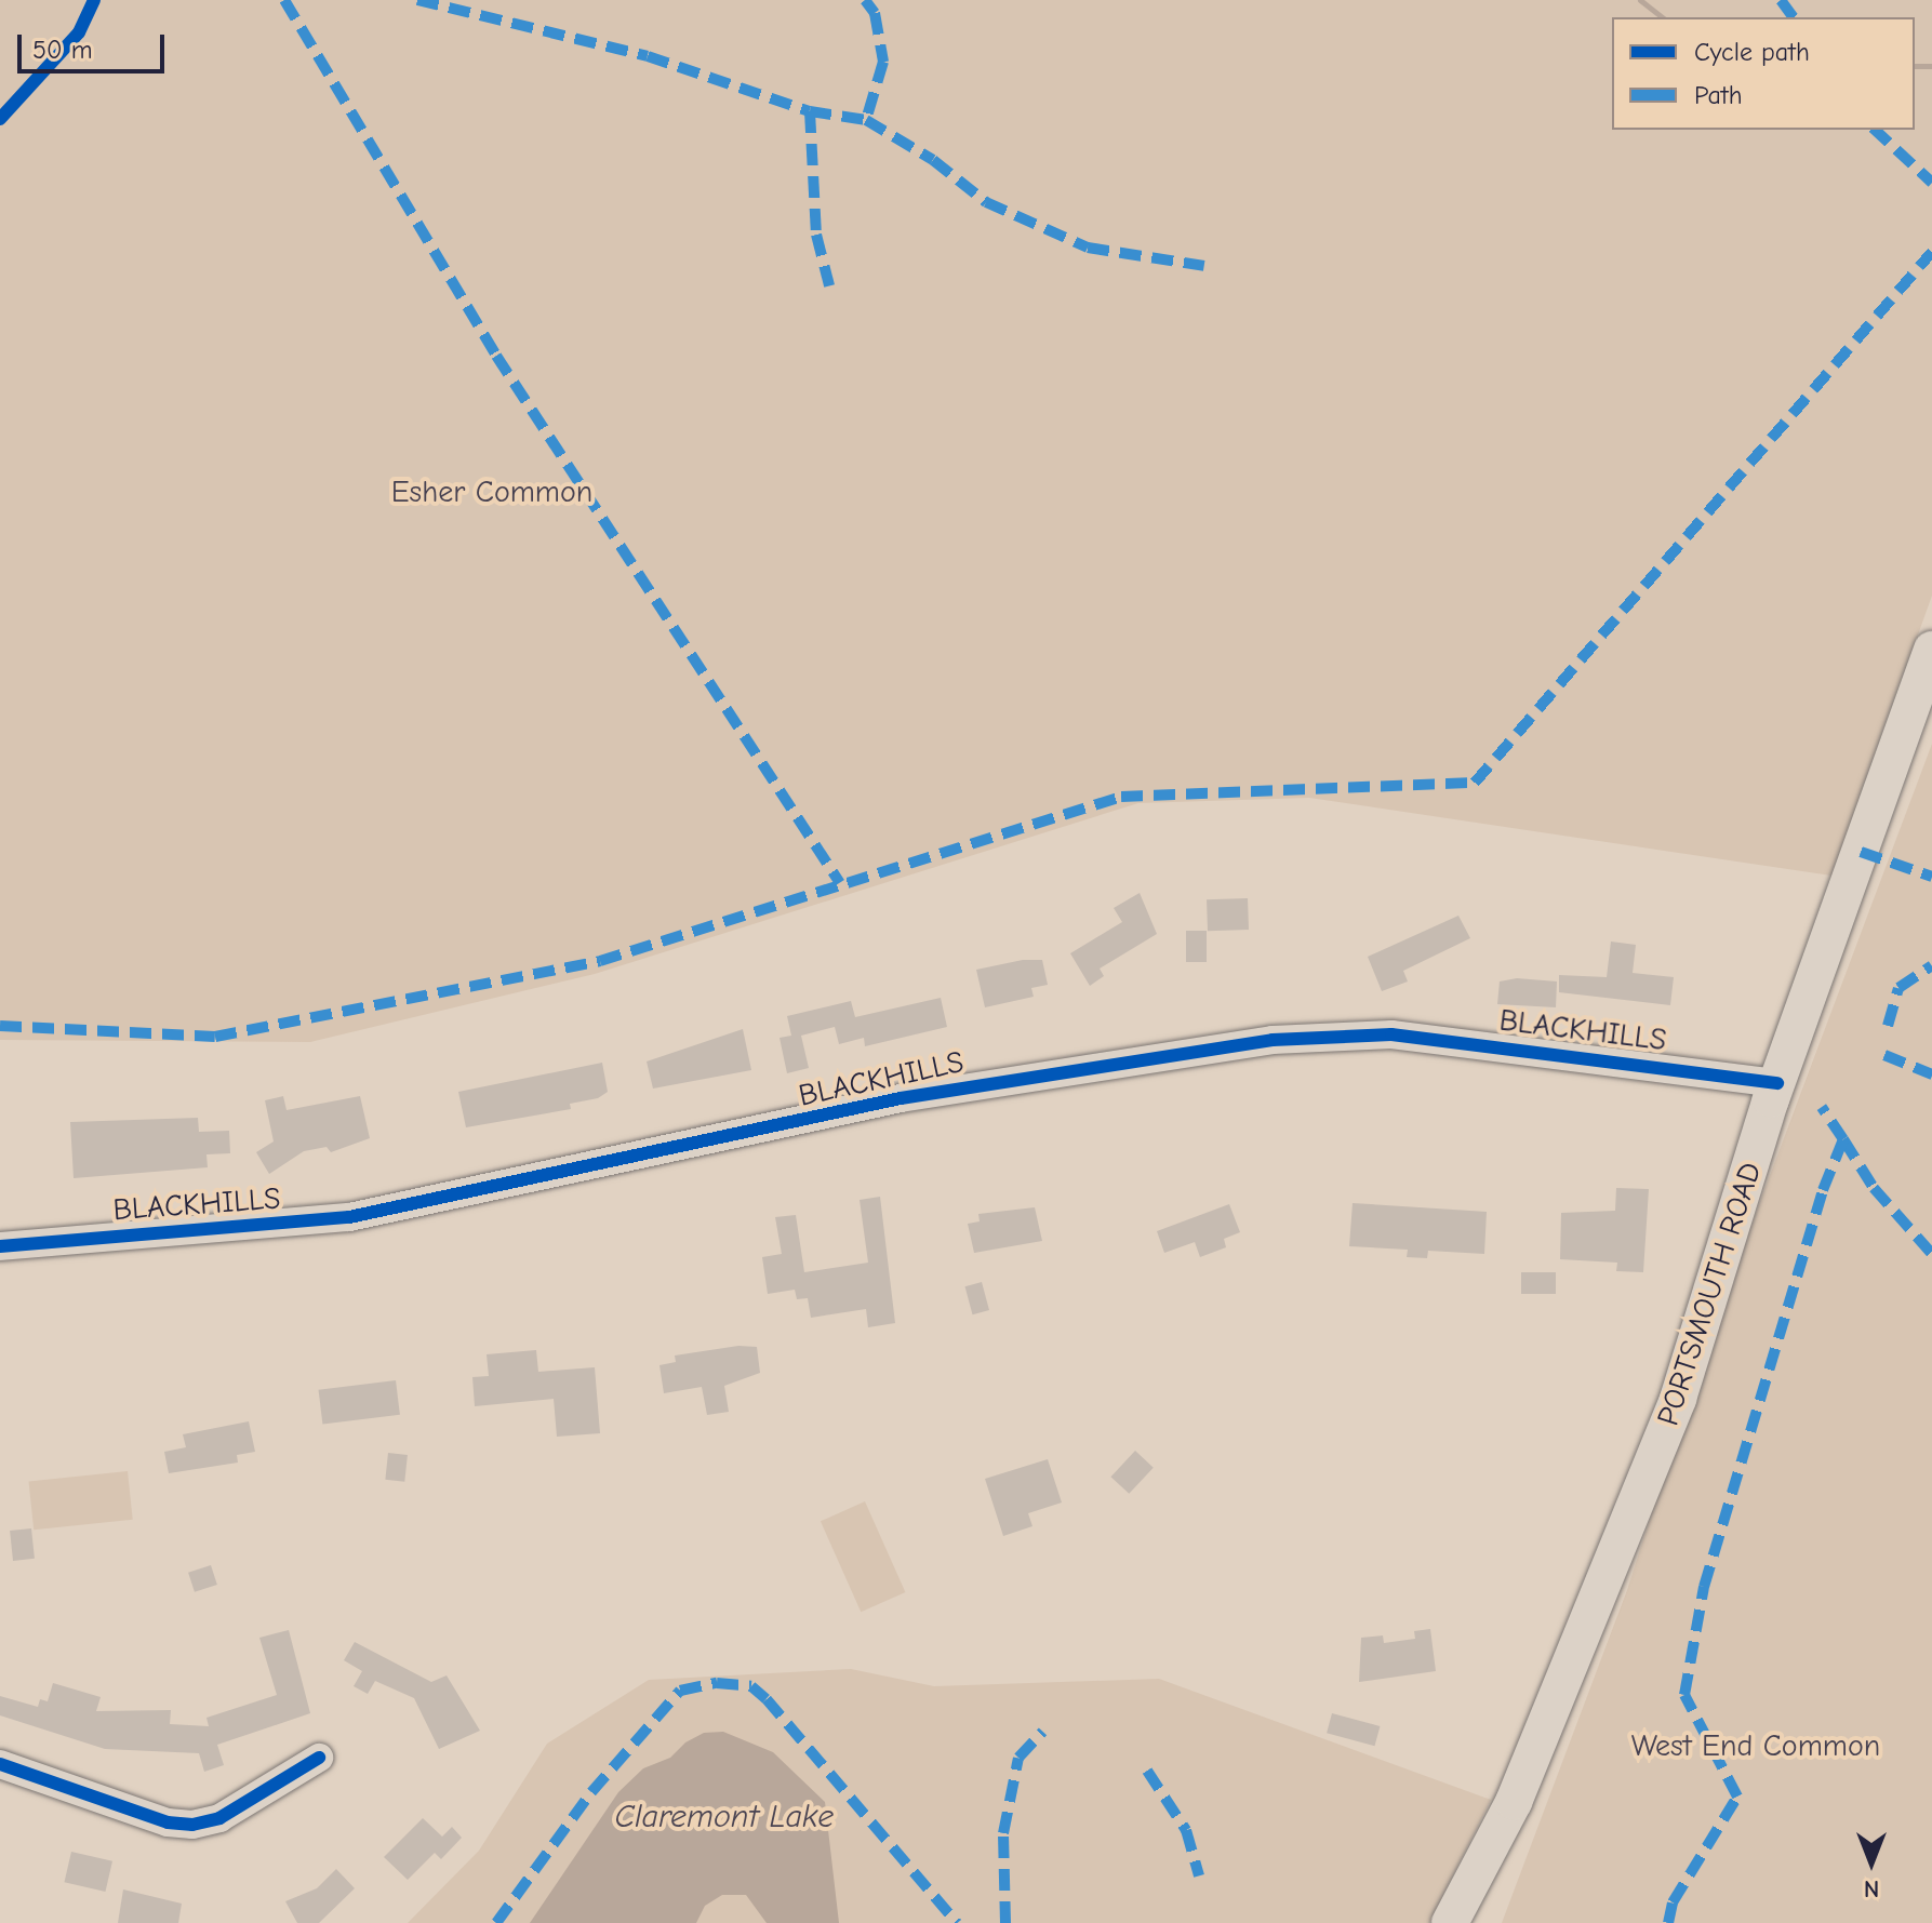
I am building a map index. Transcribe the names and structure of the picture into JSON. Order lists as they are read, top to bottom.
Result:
{
  "streets": {
    "main road": ["PORTSMOUTH ROAD"],
    "street": ["BLACKHILLS"]
  },
  "crossings": [
    ["BLACKHILLS", "PORTSMOUTH ROAD"]
  ],
  "water": ["Claremont Lake"],
  "parks": ["Esher Common", "West End Common"],
  "legend": ["Cycle path", "Path"],
  "scale_bar": "50 m",
  "north": "bottom"
}
